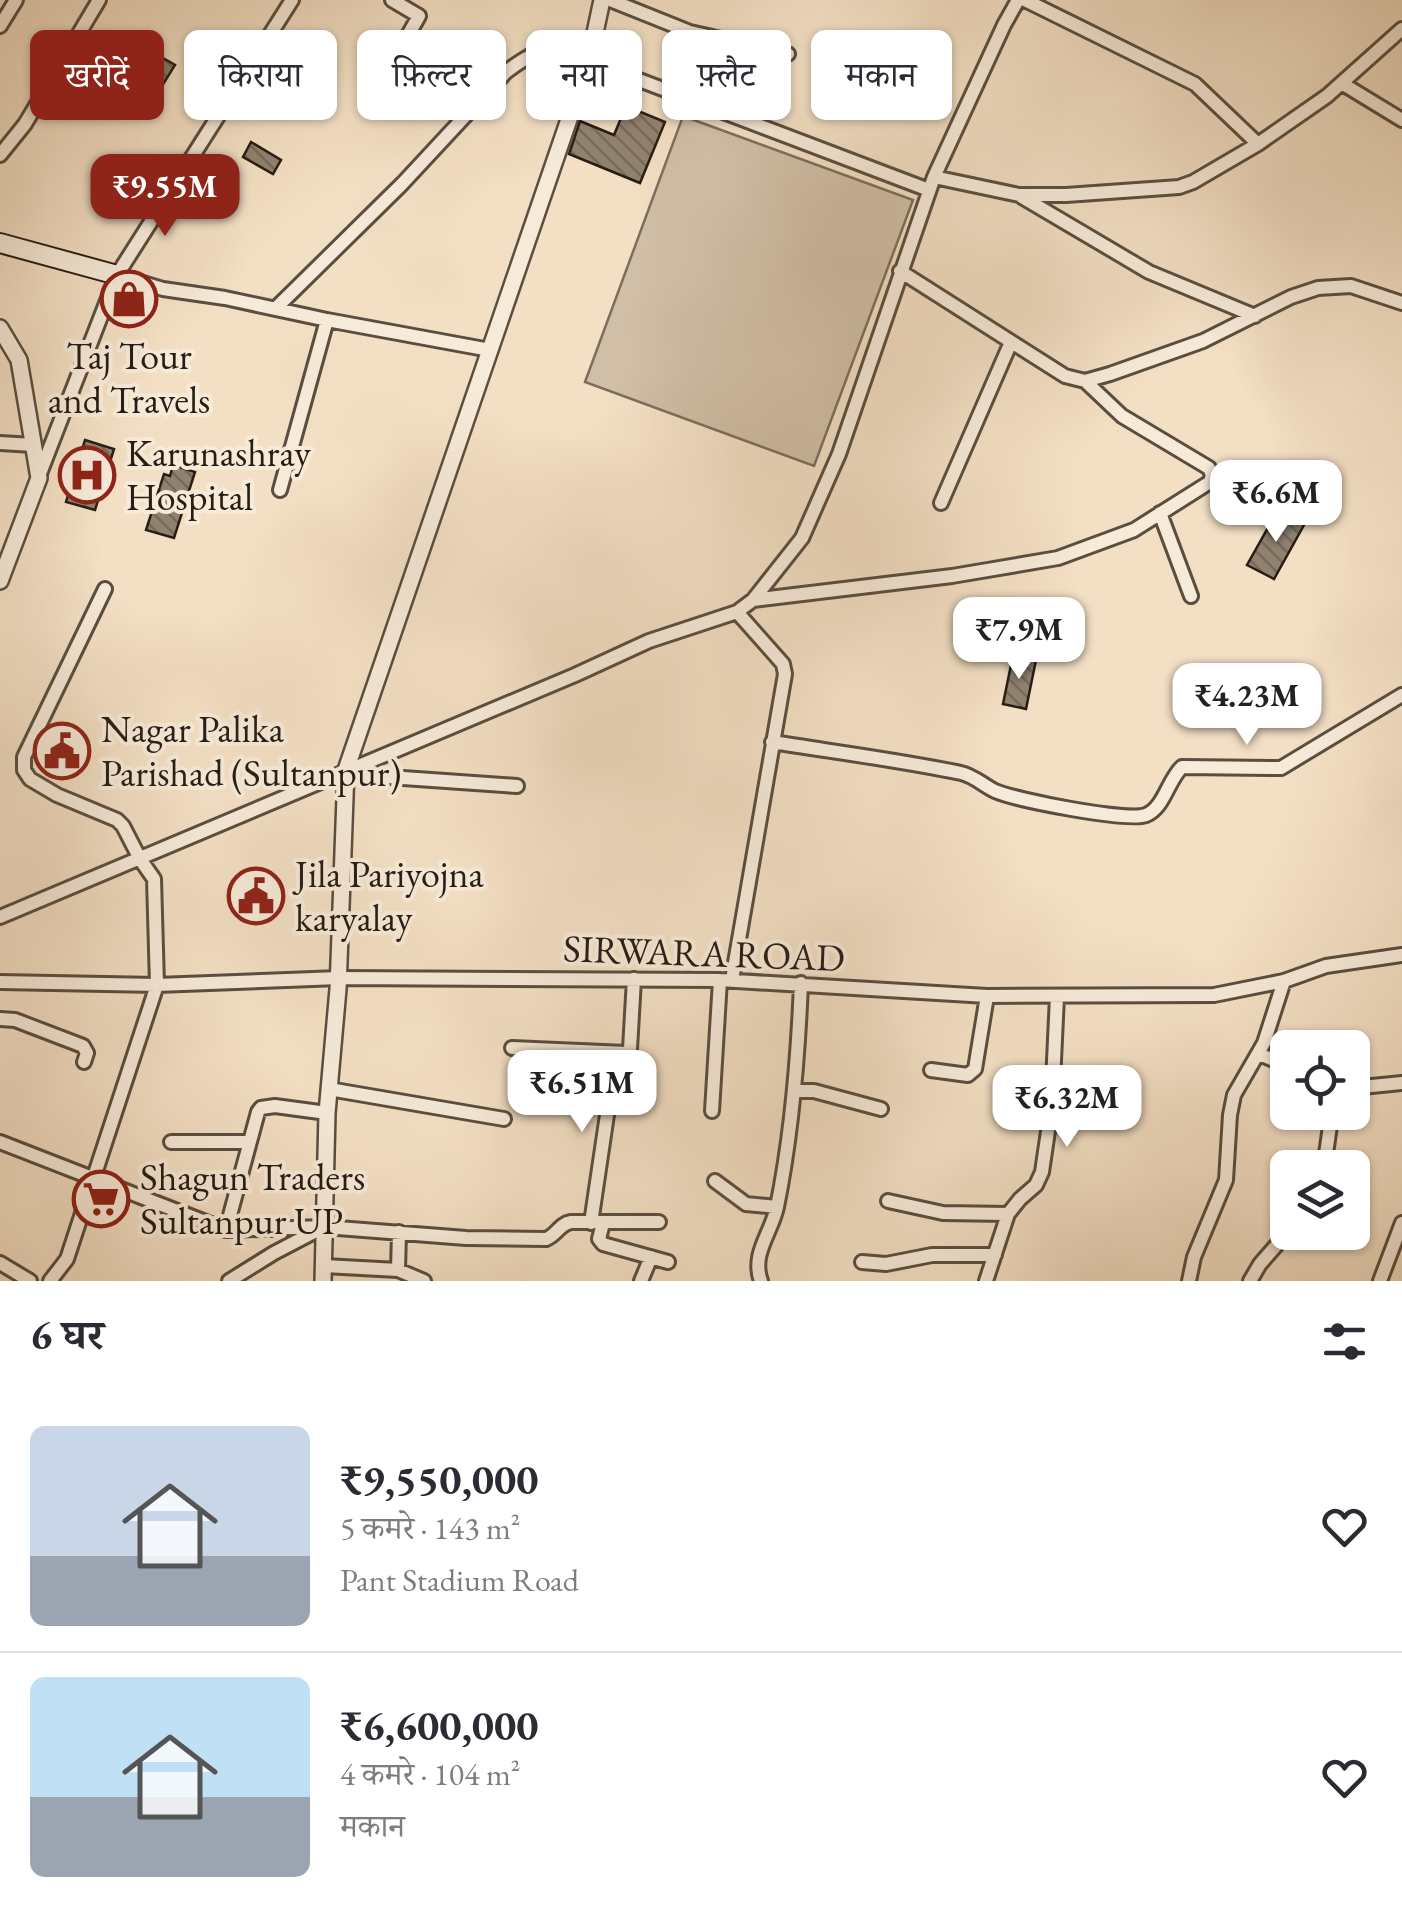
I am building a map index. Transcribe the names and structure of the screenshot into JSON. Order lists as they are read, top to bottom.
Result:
{
  "streets": {
    "street": ["SIRWARA ROAD"]
  },
  "places": {
    "shop": ["Taj Tour and Travels"],
    "hospital": ["Karunashray Hospital"],
    "public building": ["Nagar Palika Parishad (Sultanpur)", "Jila Pariyojna karyalay"],
    "supermarket": ["Shagun Traders Sultanpur UP"]
  },
  "page": {
    "chip": [
      "खरीदें",
      "किराया",
      "फ़िल्टर",
      "नया",
      "फ़्लैट",
      "मकान"
    ],
    "price": [
      "₹9.55M",
      "₹6.6M",
      "₹7.9M",
      "₹4.23M",
      "₹6.51M",
      "₹6.32M"
    ],
    "heading": "6 घर",
    "list": [
      {
        "name": "₹9,550,000",
        "note": "5 कमरे · 143 m² · Pant Stadium Road"
      },
      {
        "name": "₹6,600,000",
        "note": "4 कमरे · 104 m² · मकान"
      }
    ]
  }
}
